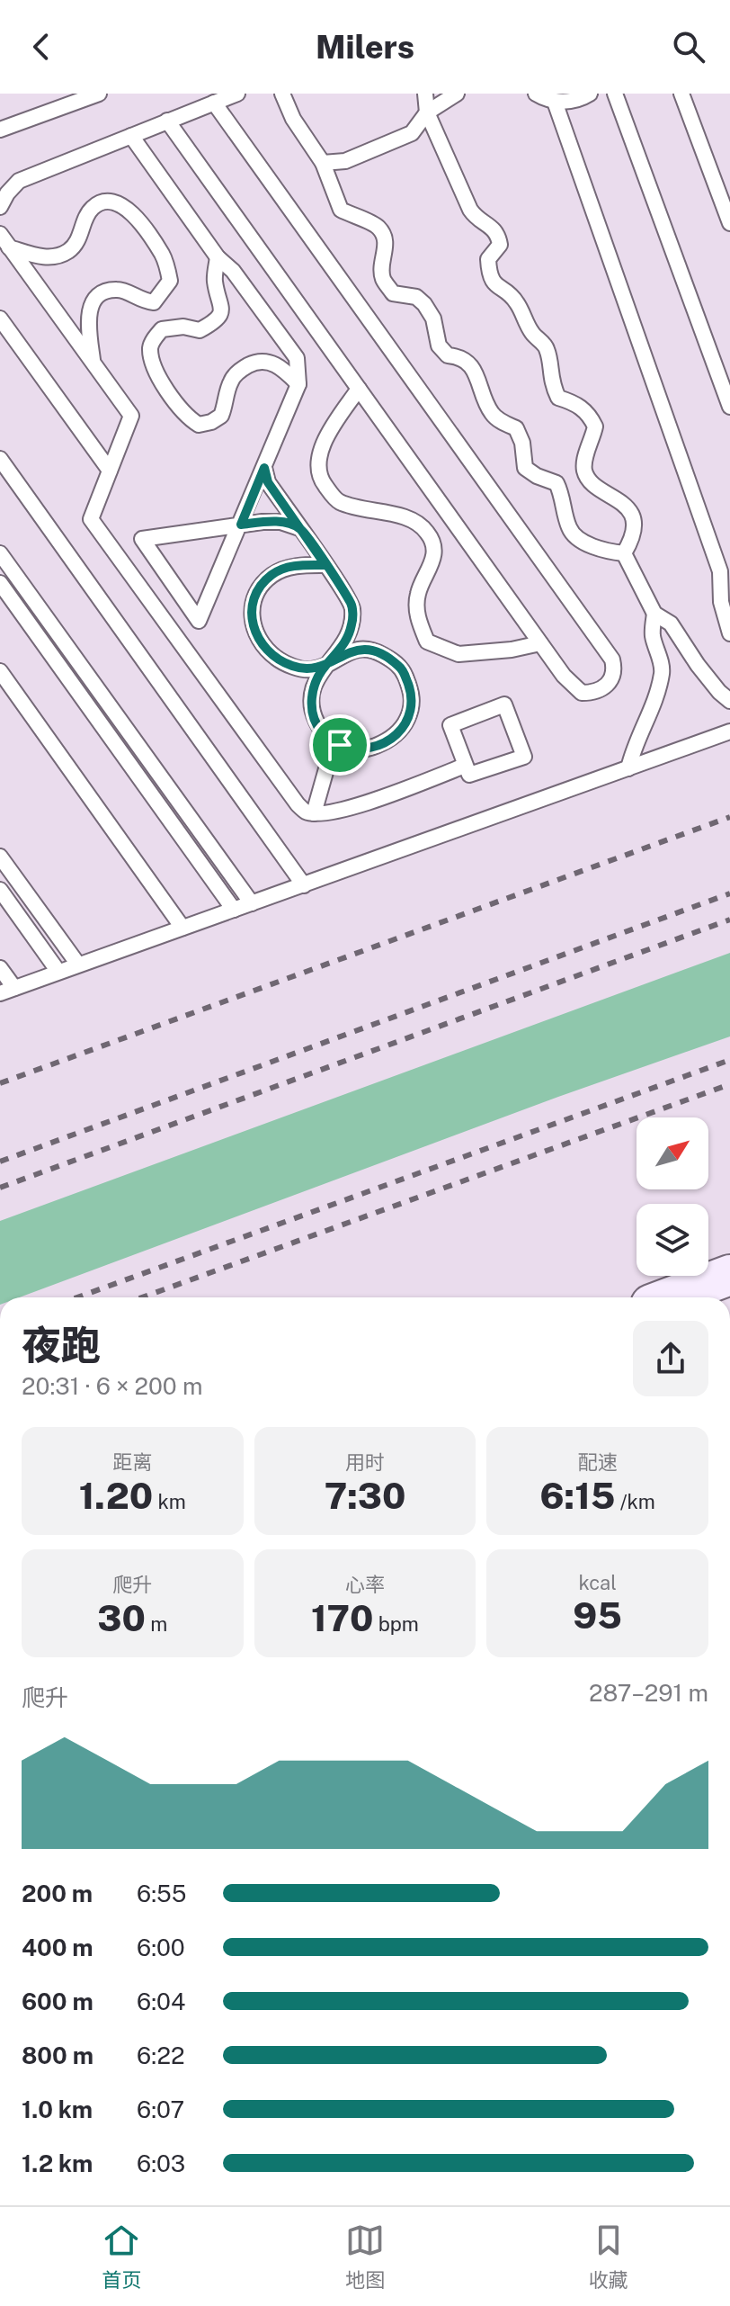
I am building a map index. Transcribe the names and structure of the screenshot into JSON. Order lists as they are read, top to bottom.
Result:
{
  "north": "top right",
  "page": {
    "header": "Milers",
    "heading": ["夜跑", "20:31 · 6 × 200 m"],
    "stats": [
      ["距离", "1.20 km"],
      ["用时", "7:30"],
      ["配速", "6:15 /km"],
      ["爬升", "30 m"],
      ["心率", "170 bpm"],
      ["kcal", "95"]
    ],
    "chart": ["爬升", "287–291 m"],
    "list": [
      {
        "name": "200 m",
        "note": "6:55"
      },
      {
        "name": "400 m",
        "note": "6:00"
      },
      {
        "name": "600 m",
        "note": "6:04"
      },
      {
        "name": "800 m",
        "note": "6:22"
      },
      {
        "name": "1.0 km",
        "note": "6:07"
      },
      {
        "name": "1.2 km",
        "note": "6:03"
      }
    ],
    "tabs": ["首页", "地图", "收藏"]
  }
}
